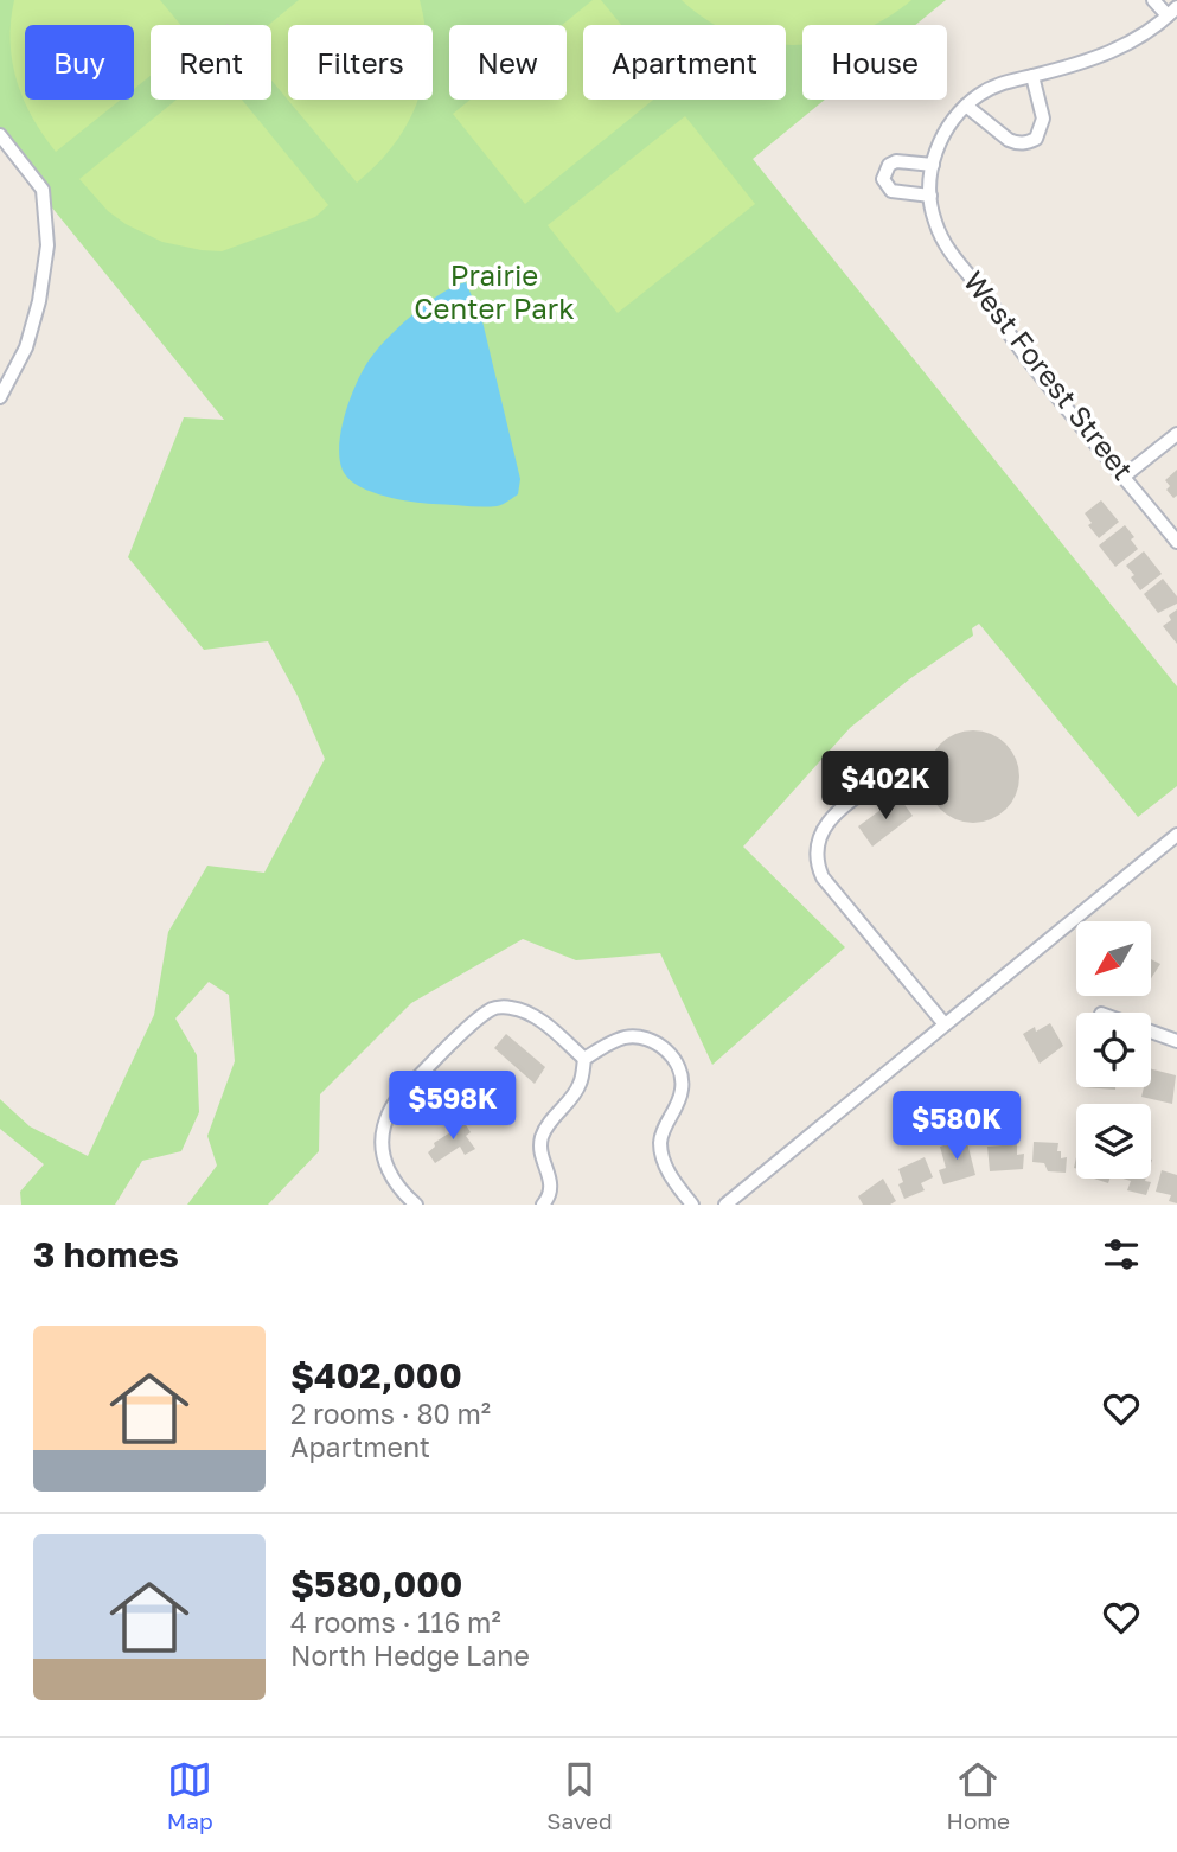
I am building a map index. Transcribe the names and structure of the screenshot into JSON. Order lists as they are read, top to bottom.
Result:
{
  "streets": {
    "street": ["West Forest Street"]
  },
  "parks": ["Prairie Center Park"],
  "north": "bottom left",
  "page": {
    "chip": [
      "Buy",
      "Rent",
      "Filters",
      "New",
      "Apartment",
      "House"
    ],
    "price": ["$402K", "$598K", "$580K"],
    "heading": "3 homes",
    "list": [
      {
        "name": "$402,000",
        "note": "2 rooms · 80 m² · Apartment"
      },
      {
        "name": "$580,000",
        "note": "4 rooms · 116 m² · North Hedge Lane"
      }
    ],
    "tabs": ["Map", "Saved", "Home"]
  }
}
